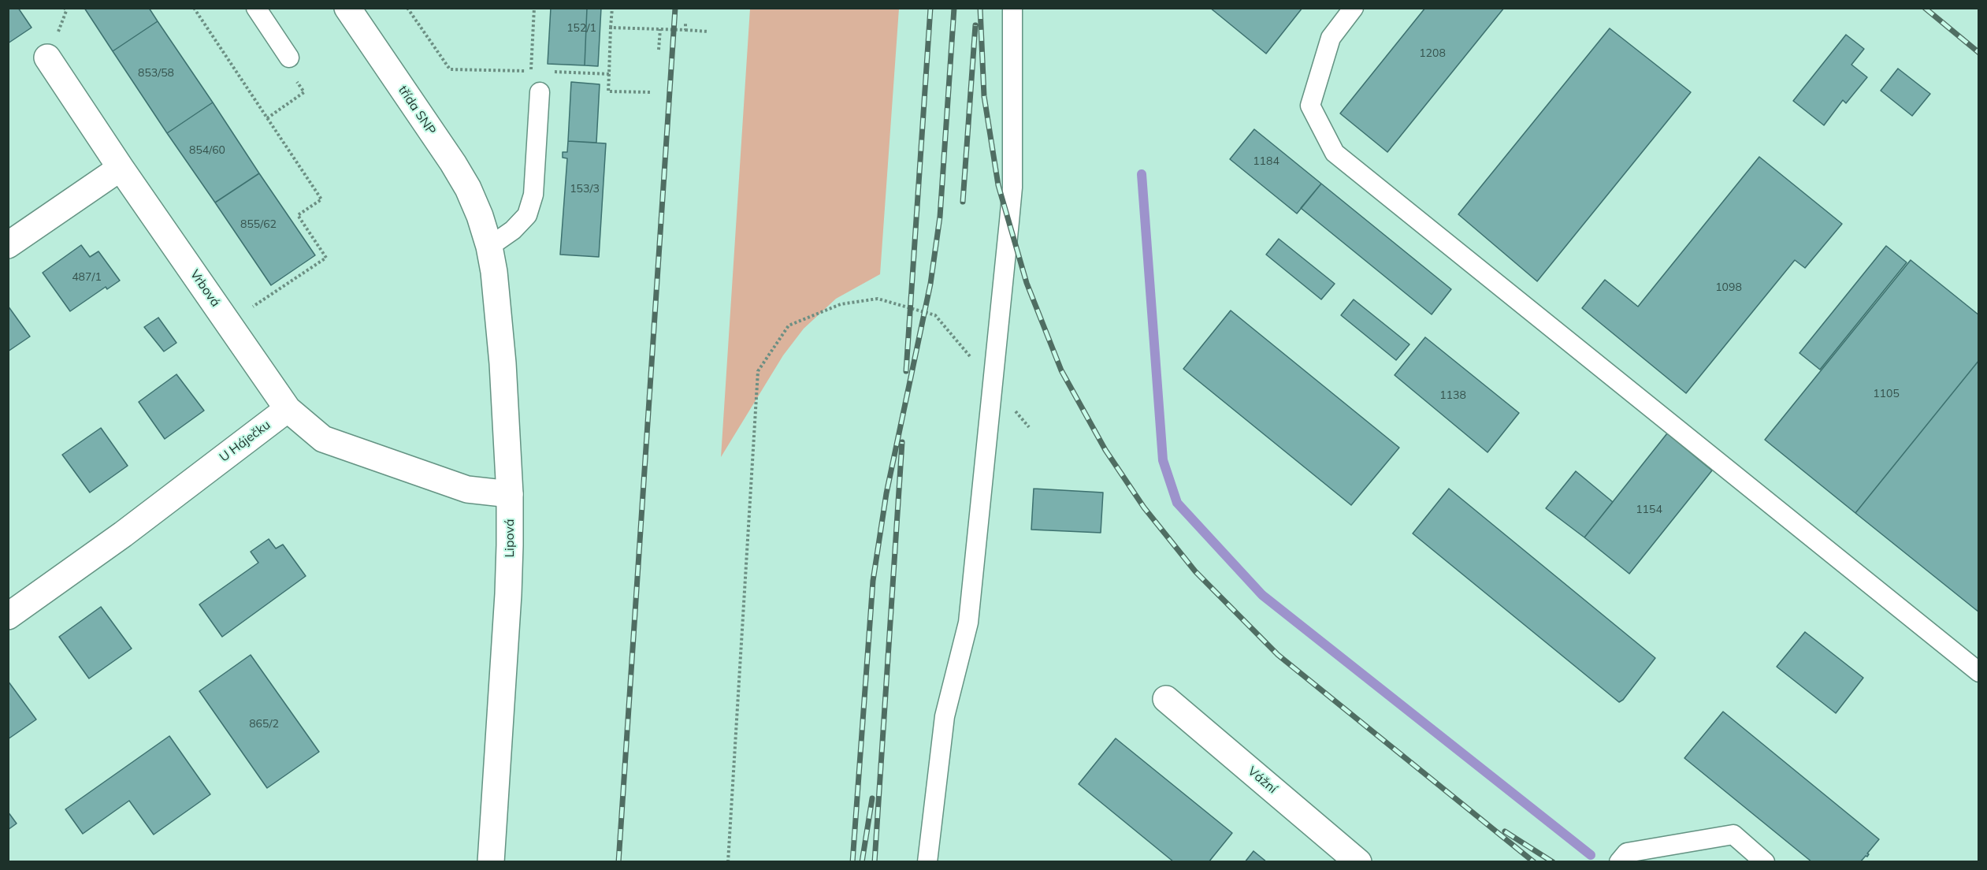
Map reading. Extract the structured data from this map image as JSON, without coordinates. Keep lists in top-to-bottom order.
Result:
{
  "streets": {
    "street": [
      "třída SNP",
      "Vrbová",
      "U Háječku",
      "Lipová",
      "Vážní"
    ]
  },
  "crossings": [
    ["třída SNP", "Lipová"],
    ["Vrbová", "U Háječku"]
  ],
  "house_numbers": [
    "152/1",
    "1208",
    "853/58",
    "854/60",
    "1184",
    "153/3",
    "855/62",
    "487/1",
    "1098",
    "1105",
    "1138",
    "1154",
    "865/2"
  ]
}
